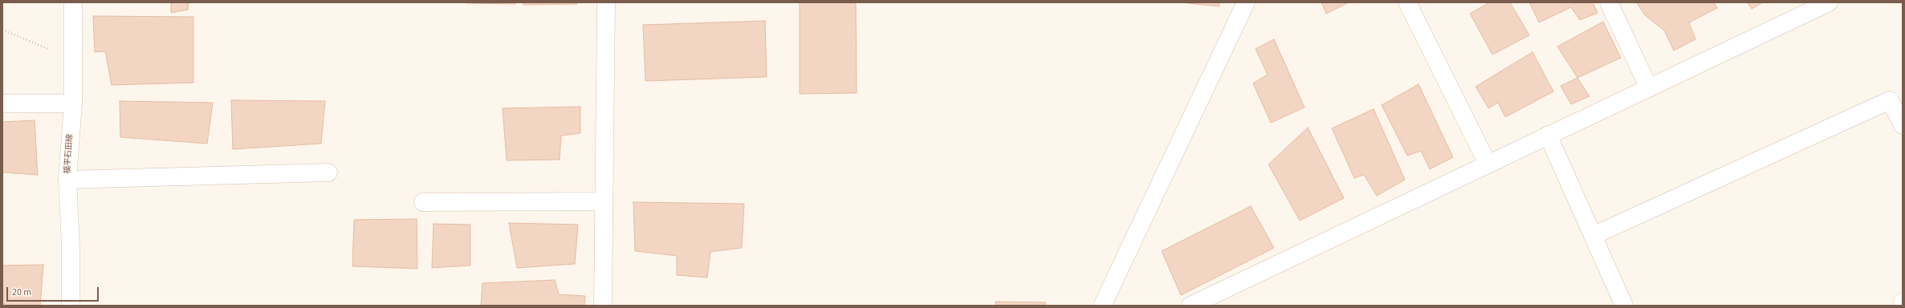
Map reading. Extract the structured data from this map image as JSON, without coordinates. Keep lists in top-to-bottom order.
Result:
{
  "streets": {
    "street": ["福平石田線"]
  },
  "scale_bar": "20 m"
}
